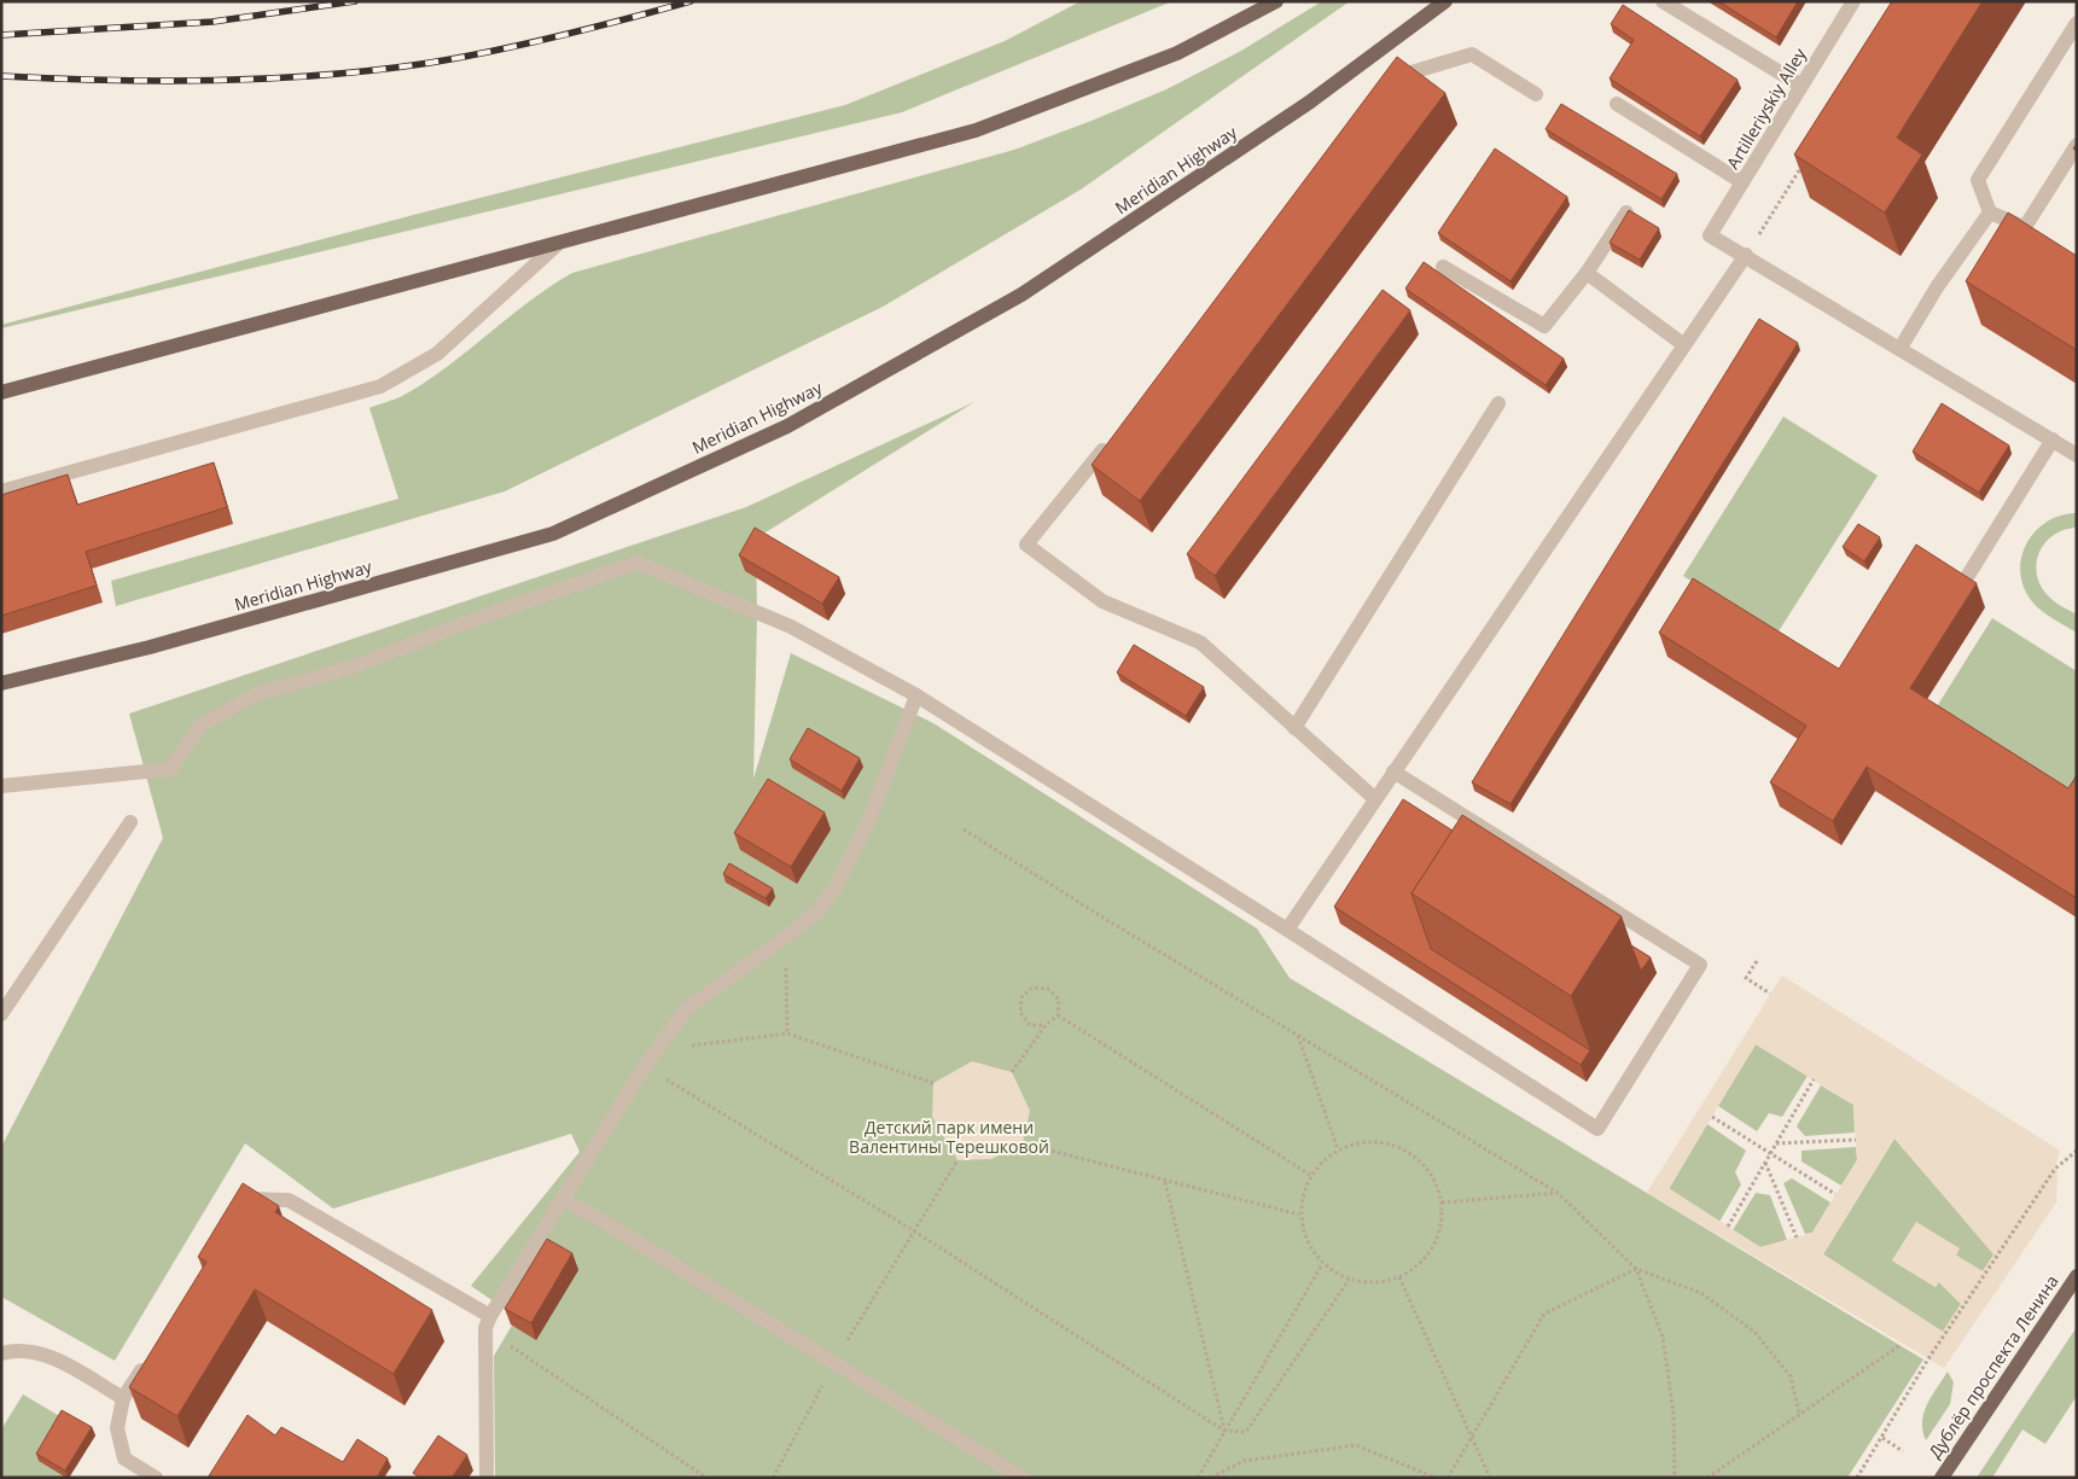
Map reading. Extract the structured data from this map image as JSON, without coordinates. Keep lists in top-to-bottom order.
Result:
{
  "streets": {
    "main road": ["Meridian Highway", "Дублёр проспекта Ленина"],
    "street": ["Artilleriyskiy Alley"]
  },
  "parks": ["Детский парк имени Валентины Терешковой"]
}
